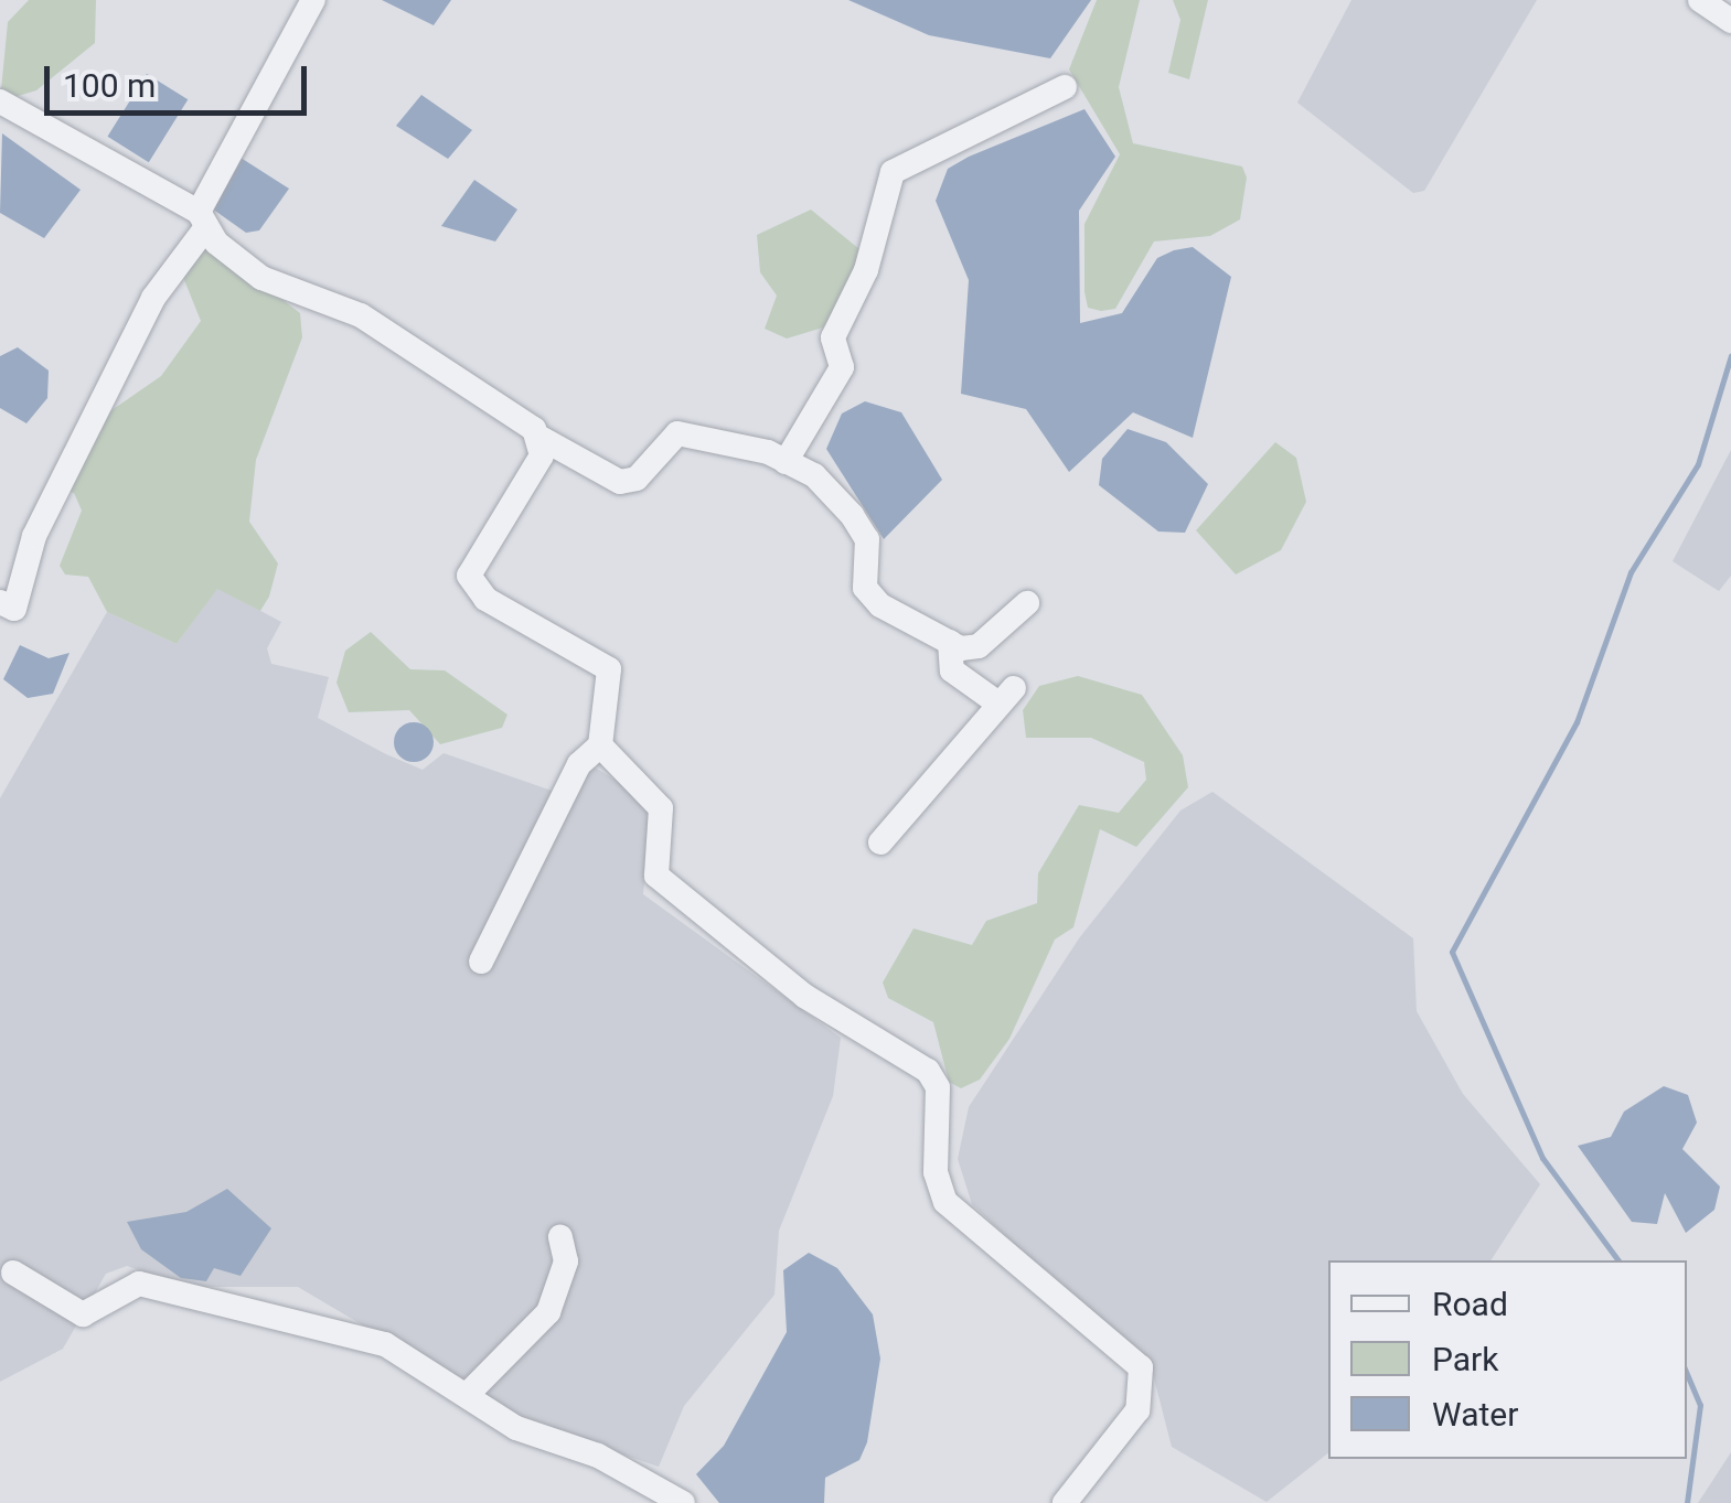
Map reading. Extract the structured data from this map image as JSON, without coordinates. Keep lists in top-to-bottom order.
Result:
{
  "legend": ["Road", "Park", "Water"],
  "scale_bar": "100 m"
}
